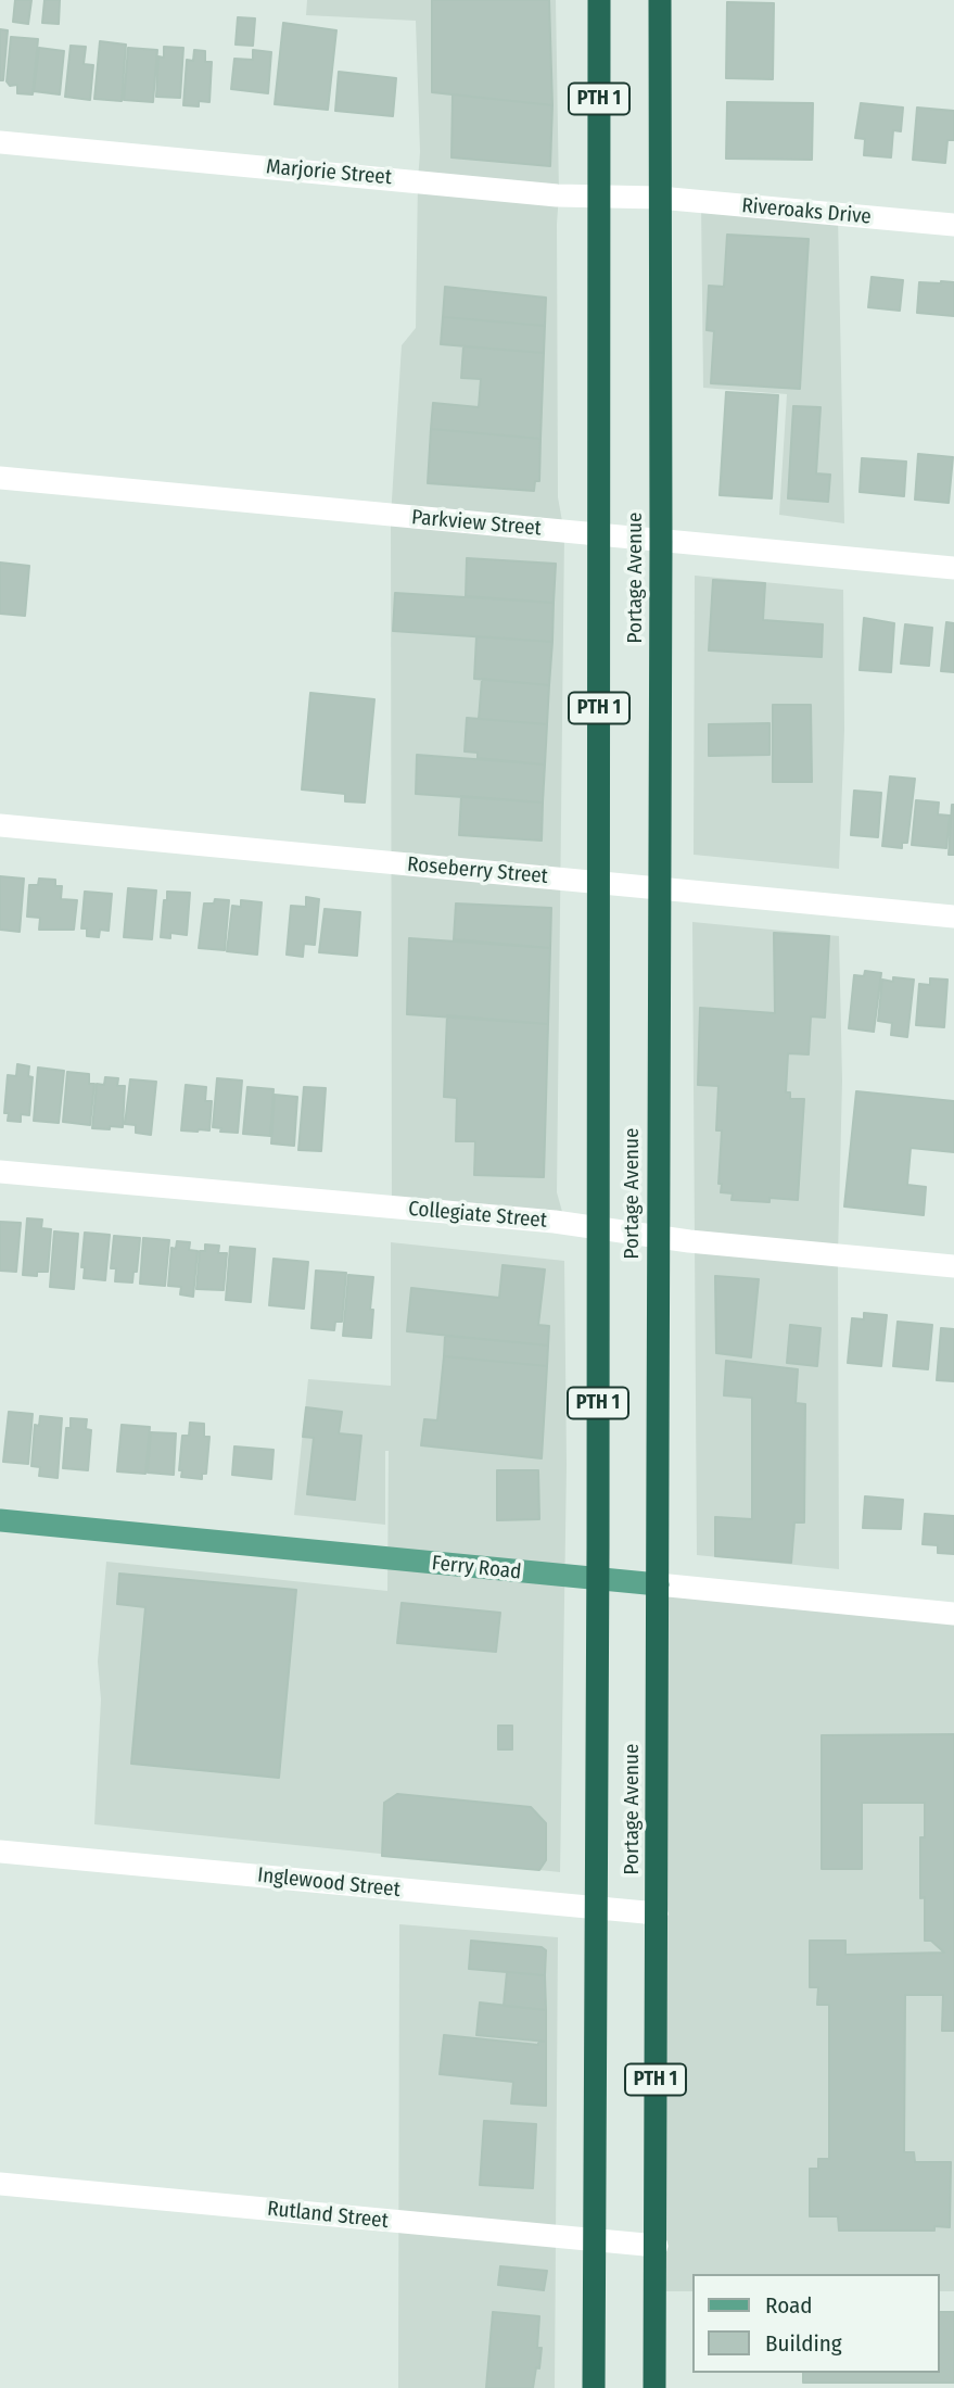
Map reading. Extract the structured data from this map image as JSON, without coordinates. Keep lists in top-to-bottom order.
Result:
{
  "streets": {
    "highway": ["PTH 1", "Portage Avenue"],
    "main road": ["Ferry Road"],
    "street": [
      "Marjorie Street",
      "Riveroaks Drive",
      "Parkview Street",
      "Roseberry Street",
      "Collegiate Street",
      "Inglewood Street",
      "Rutland Street"
    ]
  },
  "crossings": [
    ["Marjorie Street", "Riveroaks Drive"],
    ["Marjorie Street", "Portage Avenue"],
    ["Riveroaks Drive", "Portage Avenue"],
    ["Parkview Street", "Portage Avenue"],
    ["Portage Avenue", "Roseberry Street"],
    ["Portage Avenue", "Collegiate Street"],
    ["Portage Avenue", "Ferry Road"],
    ["Portage Avenue", "Inglewood Street"],
    ["Portage Avenue", "Rutland Street"]
  ],
  "legend": ["Road", "Building"]
}
